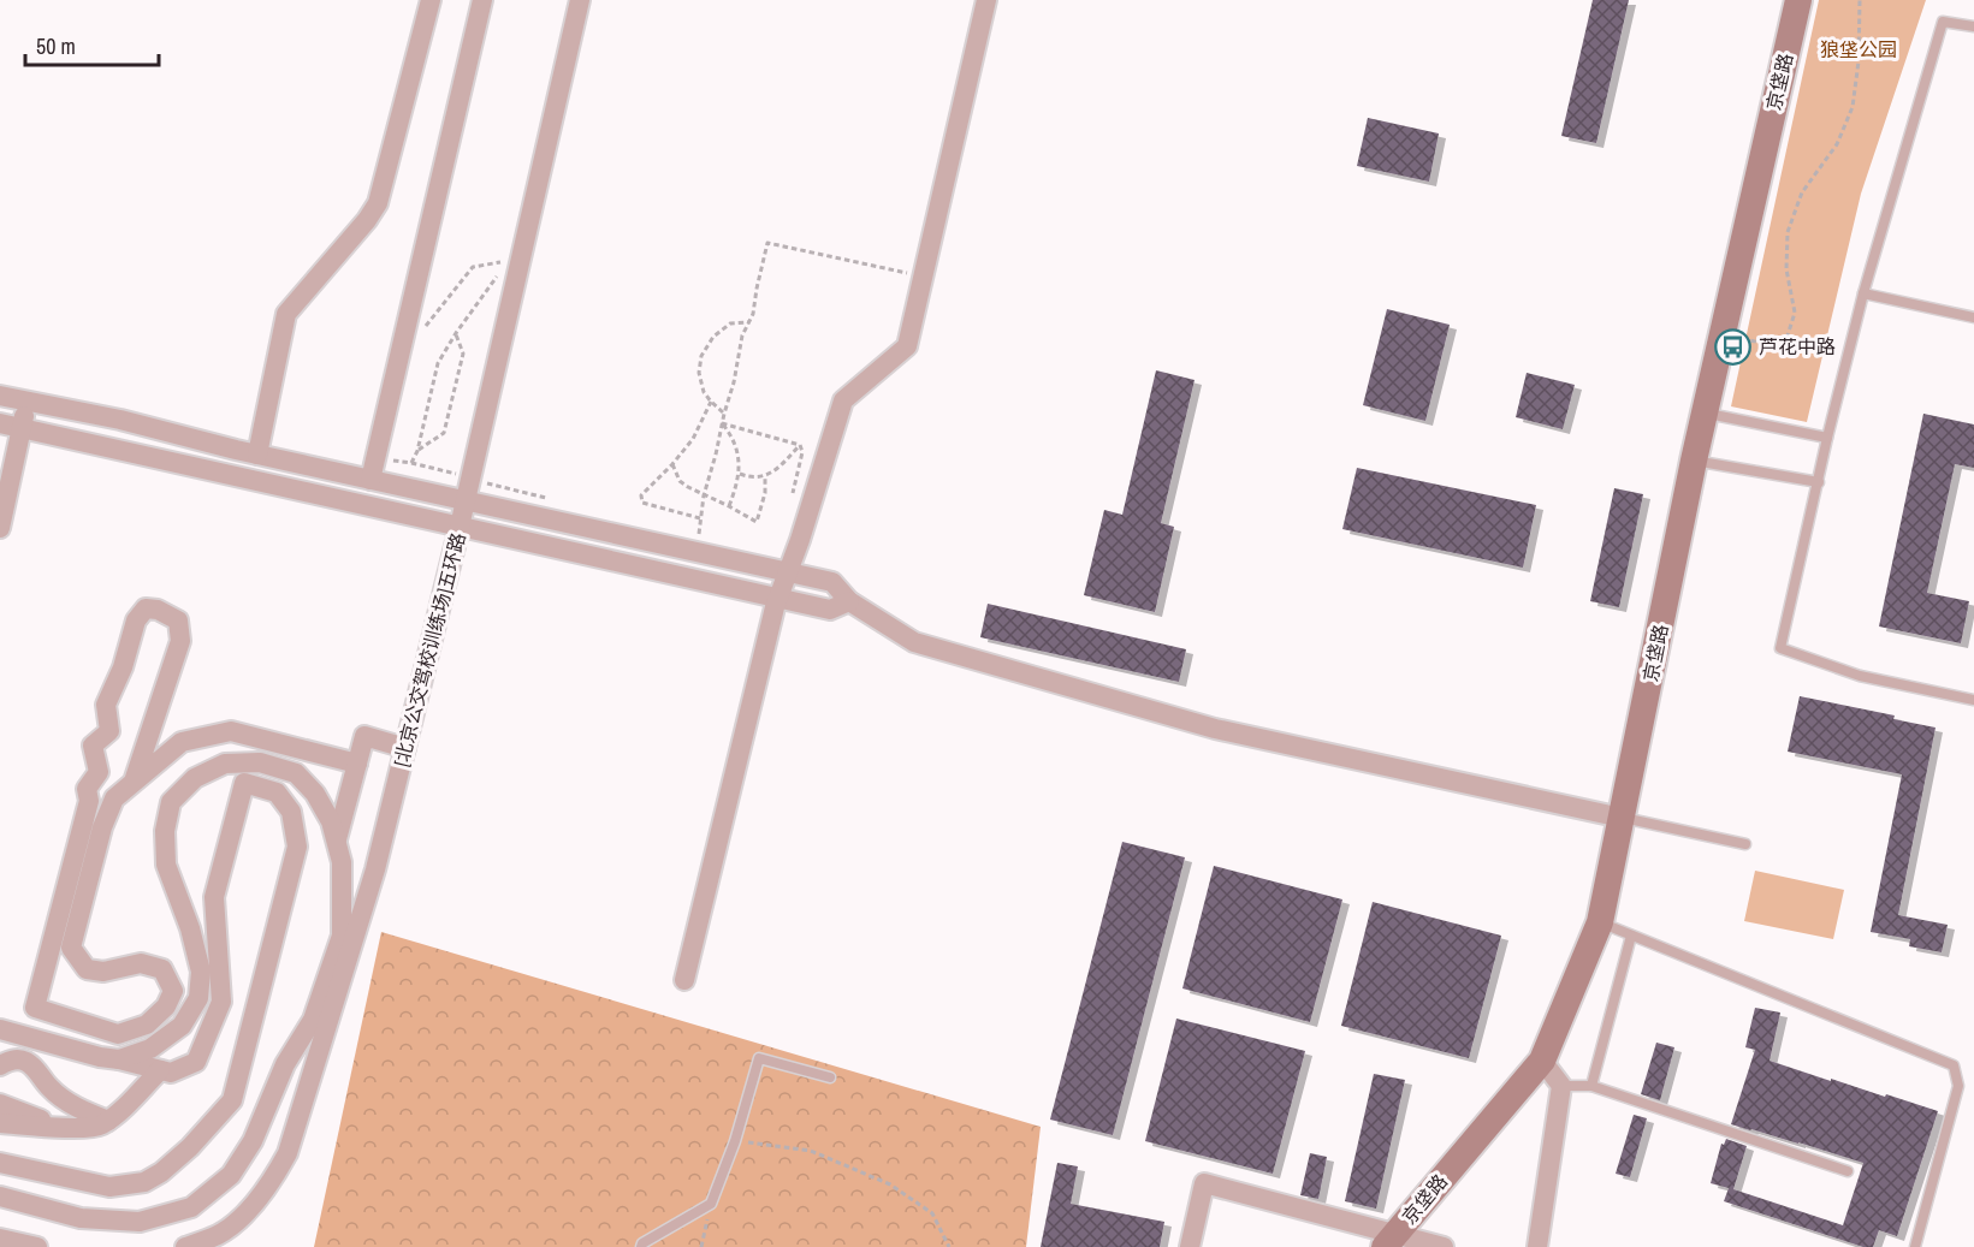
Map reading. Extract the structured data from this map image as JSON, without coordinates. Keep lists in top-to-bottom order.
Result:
{
  "streets": {
    "street": ["京垡路", "[北京公交驾校训练场]五环路"]
  },
  "parks": ["狼垡公园"],
  "places": {
    "bus stop": ["芦花中路"]
  },
  "scale_bar": "50 m"
}
